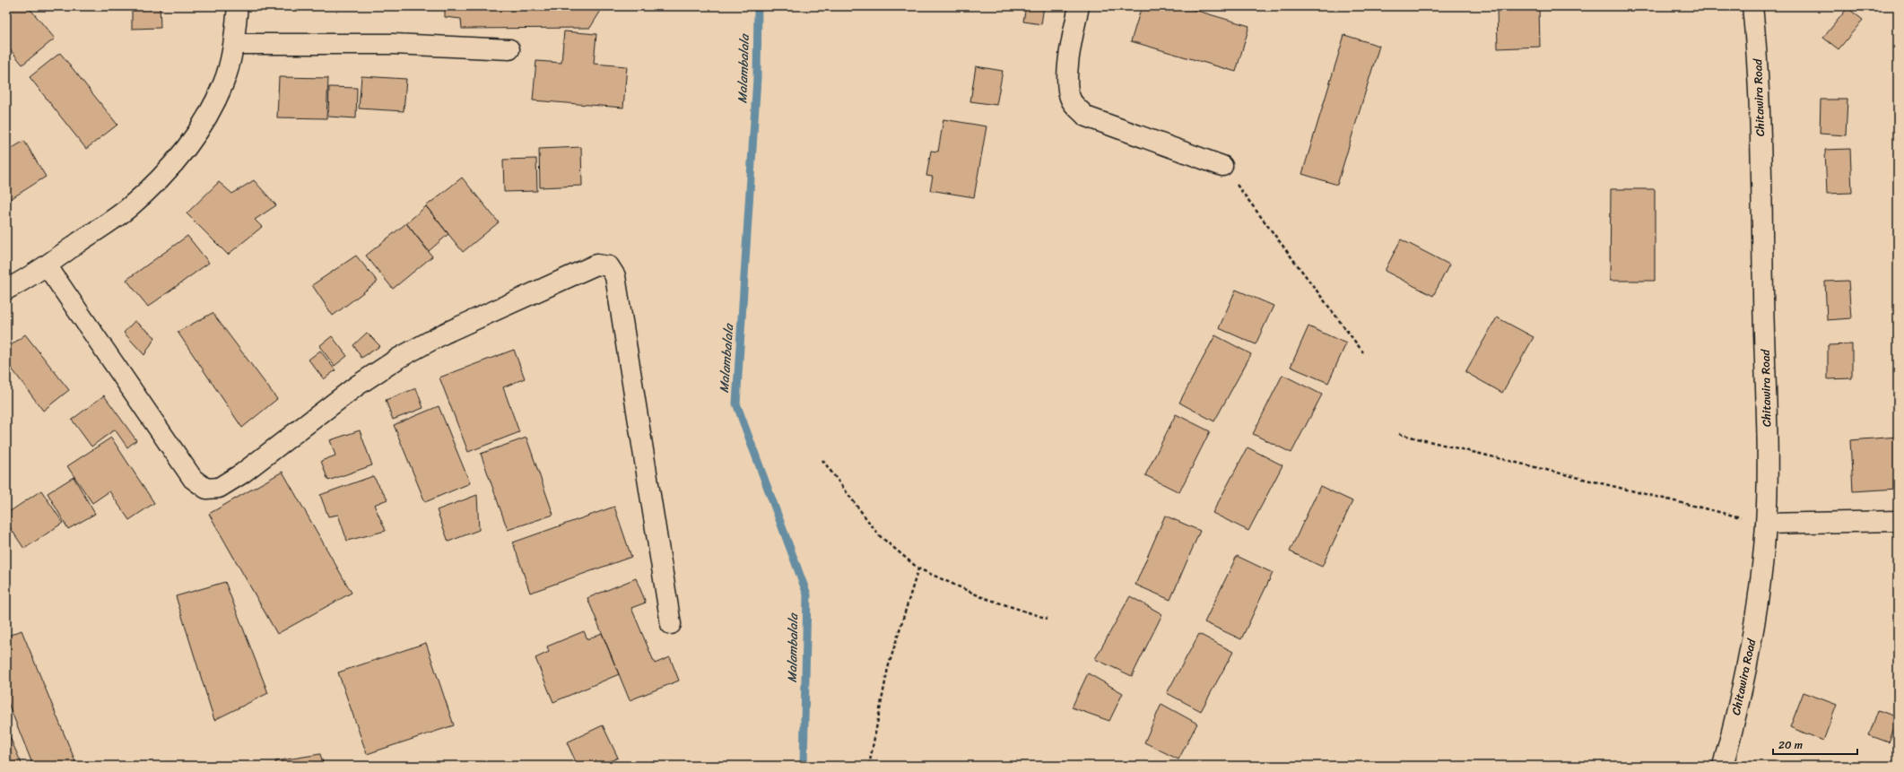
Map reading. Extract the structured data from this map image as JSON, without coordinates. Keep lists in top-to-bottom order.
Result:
{
  "streets": {
    "street": ["Chitawira Road"]
  },
  "water": ["Malambalala"],
  "scale_bar": "20 m"
}
